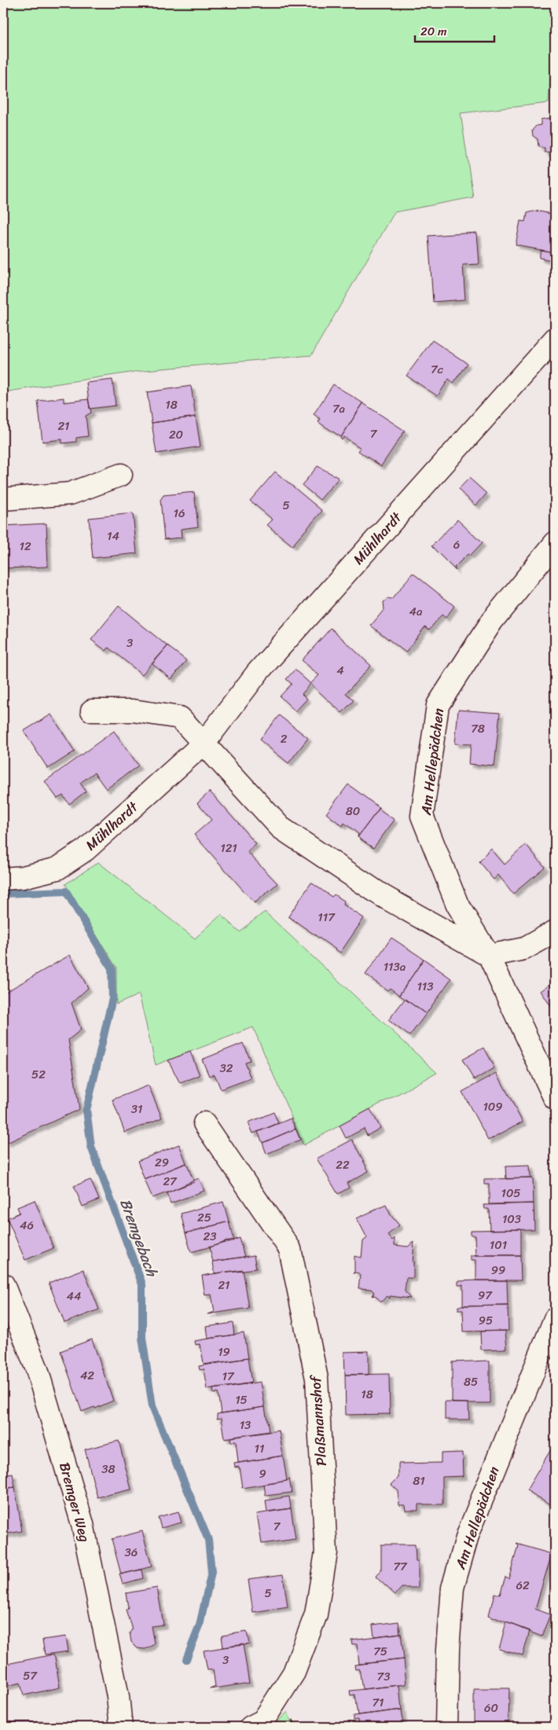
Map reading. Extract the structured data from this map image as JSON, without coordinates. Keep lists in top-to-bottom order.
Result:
{
  "streets": {
    "street": [
      "Mühlhardt",
      "Am Hellepädchen",
      "Plaßmannshof",
      "Bremger Weg"
    ]
  },
  "water": ["Bremgebach"],
  "house_numbers": [
    "7c",
    "18",
    "7a",
    "21",
    "7",
    "20",
    "5",
    "16",
    "14",
    "6",
    "12",
    "4a",
    "3",
    "4",
    "78",
    "2",
    "80",
    "121",
    "117",
    "113a",
    "113",
    "32",
    "52",
    "109",
    "31",
    "29",
    "22",
    "27",
    "105",
    "25",
    "103",
    "46",
    "23",
    "101",
    "99",
    "21",
    "97",
    "44",
    "95",
    "19",
    "42",
    "17",
    "85",
    "18",
    "15",
    "13",
    "11",
    "38",
    "9",
    "81",
    "7",
    "36",
    "77",
    "62",
    "5",
    "75",
    "3",
    "57",
    "73",
    "71",
    "60"
  ],
  "scale_bar": "20 m"
}
